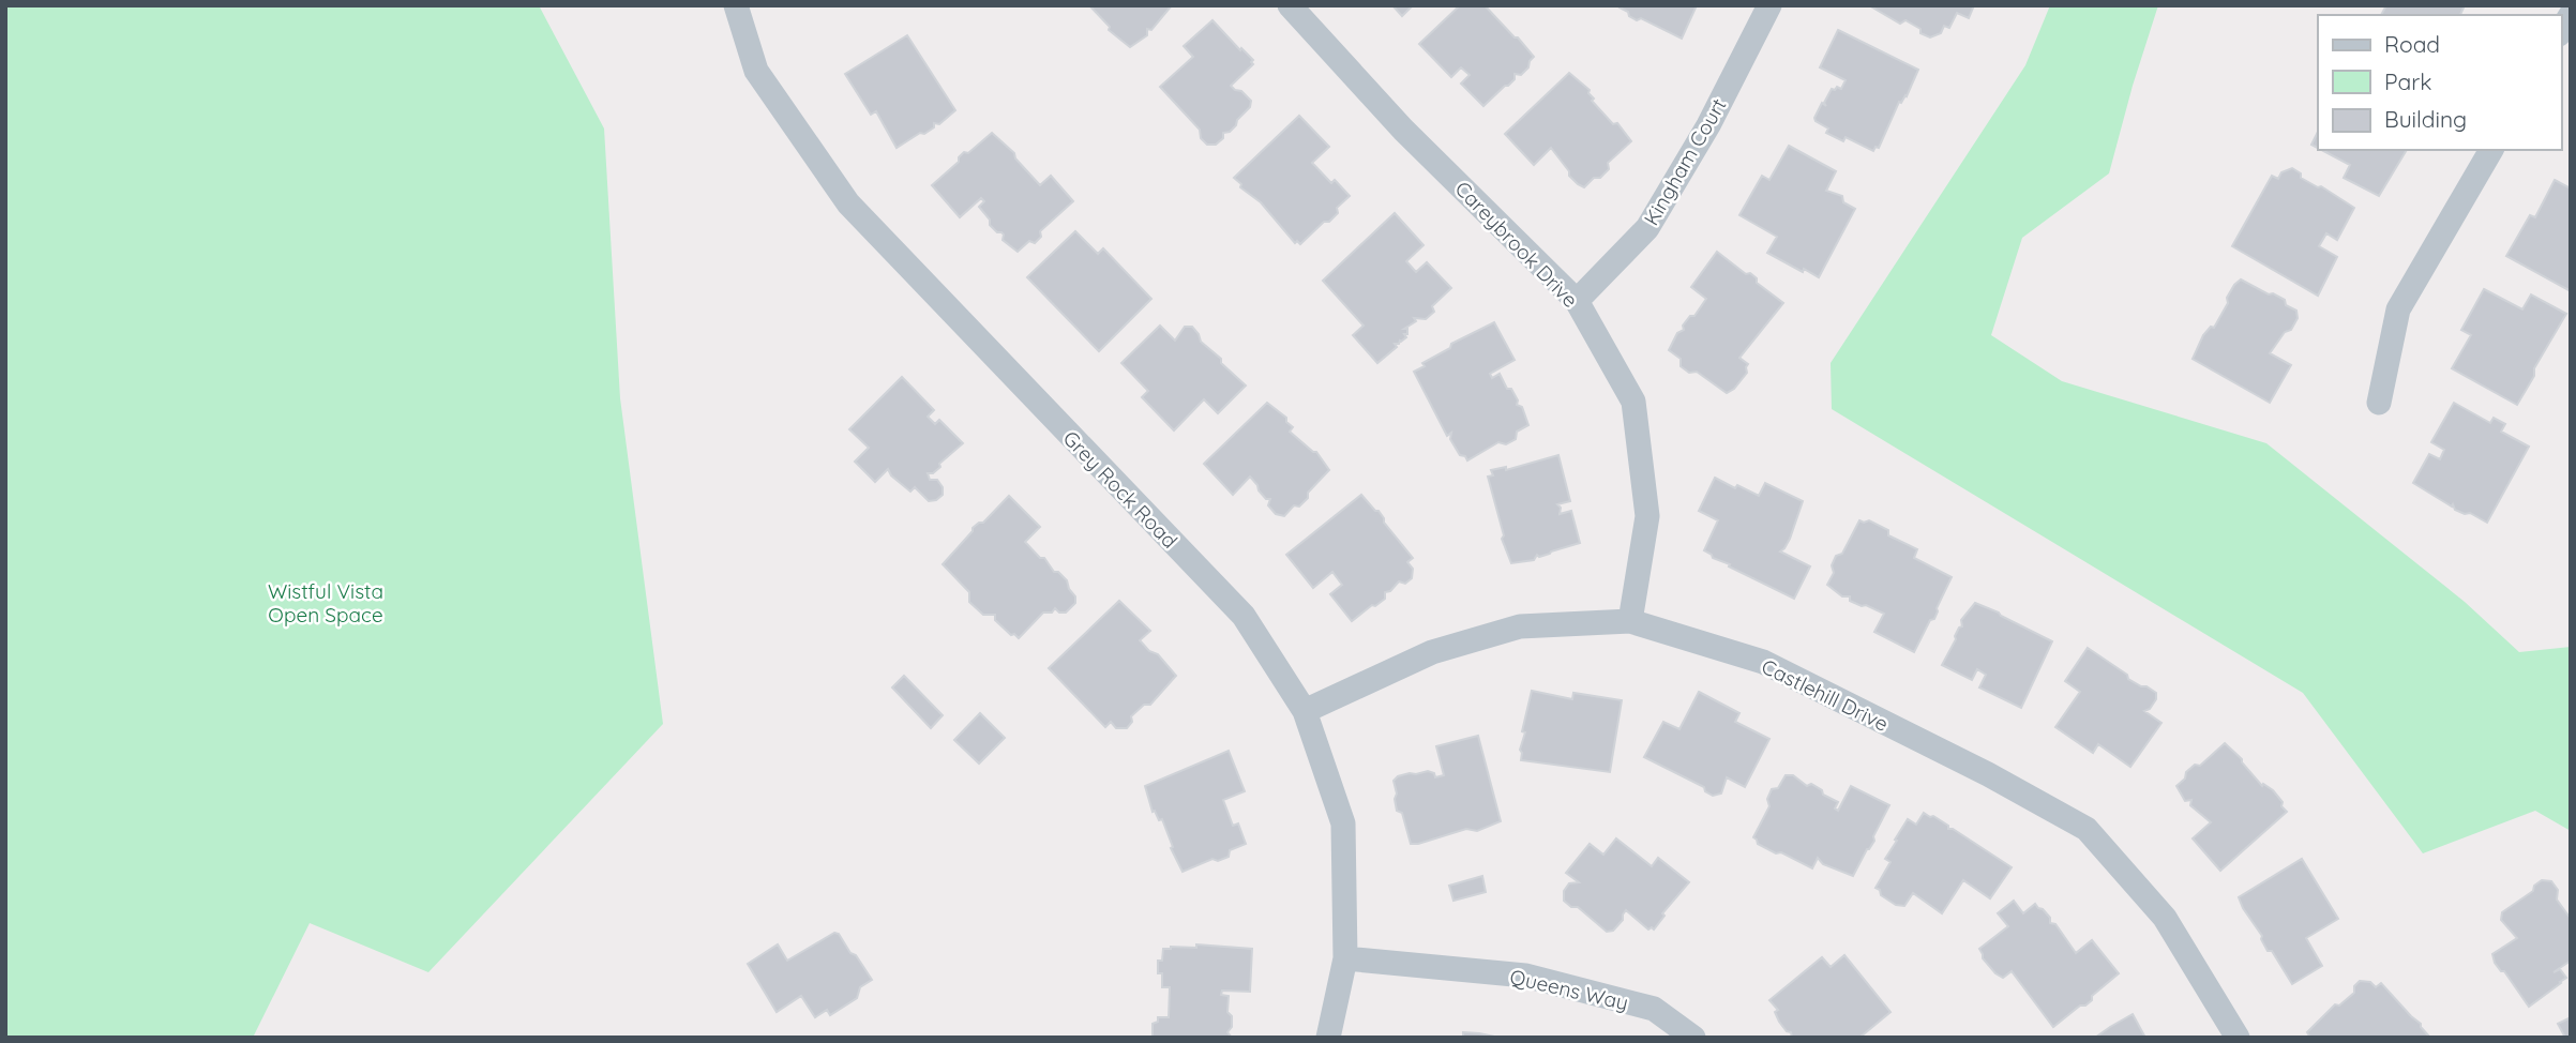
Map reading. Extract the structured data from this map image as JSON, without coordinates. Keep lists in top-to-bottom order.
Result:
{
  "streets": {
    "street": [
      "Kingham Court",
      "Careybrook Drive",
      "Grey Rock Road",
      "Castlehill Drive",
      "Queens Way"
    ]
  },
  "crossings": [
    ["Kingham Court", "Careybrook Drive"],
    ["Careybrook Drive", "Castlehill Drive"],
    ["Grey Rock Road", "Castlehill Drive"],
    ["Grey Rock Road", "Queens Way"]
  ],
  "parks": ["Wistful Vista Open Space"],
  "legend": ["Road", "Park", "Building"]
}
